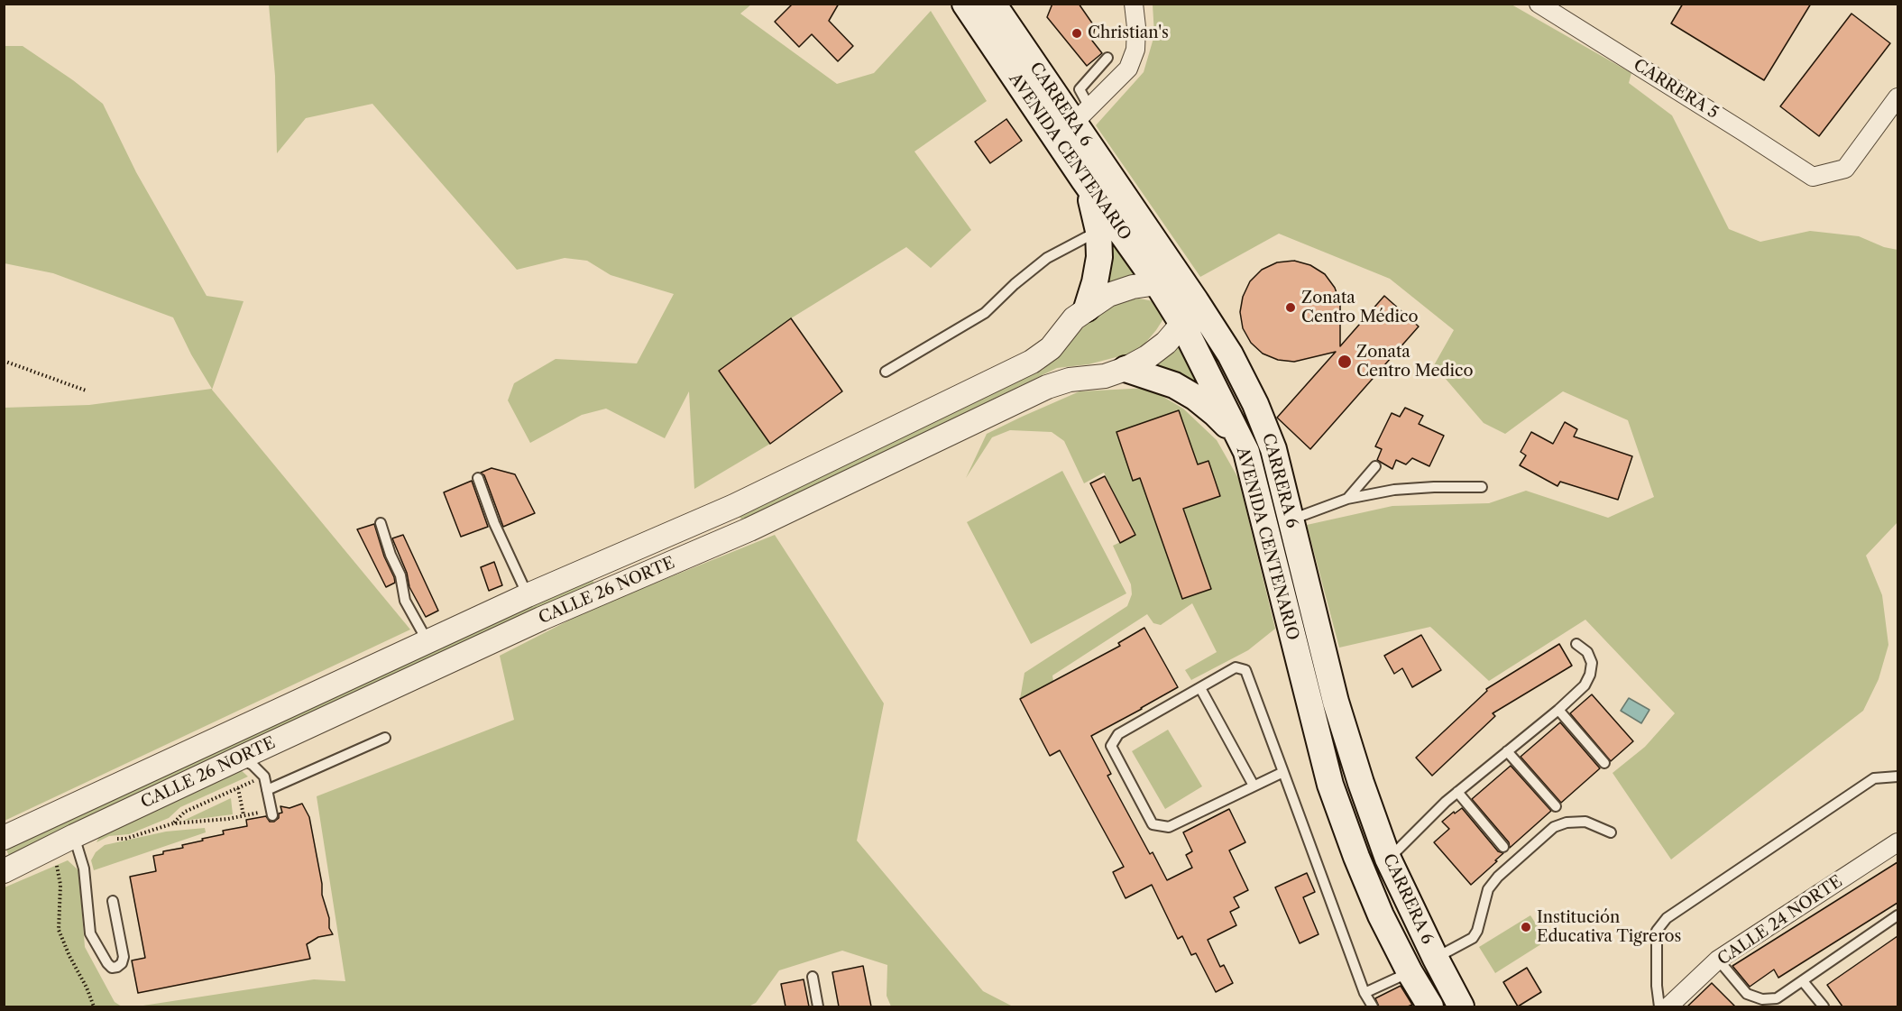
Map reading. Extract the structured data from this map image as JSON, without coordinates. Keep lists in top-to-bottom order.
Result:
{
  "streets": {
    "main road": ["CARRERA 6", "AVENIDA CENTENARIO"],
    "street": ["CARRERA 5", "CALLE 26 NORTE", "CALLE 24 NORTE"]
  },
  "crossings": [
    ["CARRERA 6", "CALLE 26 NORTE"],
    ["AVENIDA CENTENARIO", "CALLE 26 NORTE"]
  ],
  "places": [
    "Christian's",
    "Zonata Centro Médico",
    "Zonata Centro Medico",
    "Institución Educativa Tigreros"
  ]
}
